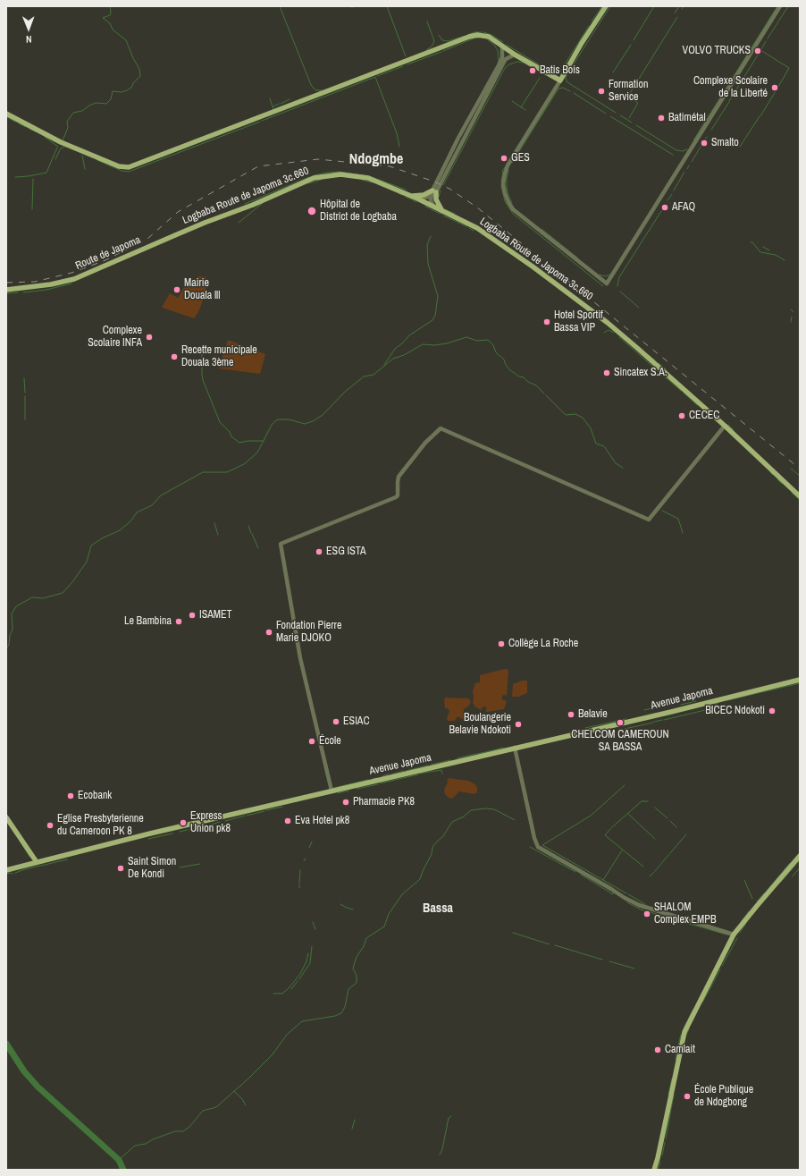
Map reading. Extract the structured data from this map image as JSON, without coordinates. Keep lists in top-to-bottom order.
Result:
{
  "streets": {
    "main road": ["Logbaba Route de Japoma 3c.660", "Route de Japoma", "Avenue Japoma"]
  },
  "crossings": [
    ["Logbaba Route de Japoma 3c.660", "Route de Japoma"]
  ],
  "districts": ["Ndogmbe", "Bassa"],
  "places": [
    "VOLVO TRUCKS",
    "Batis Bois",
    "Complexe Scolaire de la Liberté",
    "Formation Service",
    "Batimétal",
    "Smalto",
    "GES",
    "AFAQ",
    "Hôpital de District de Logbaba",
    "Mairie Douala lll",
    "Hotel Sportif Bassa VIP",
    "Complexe Scolaire INFA",
    "Recette municipale Douala 3ème",
    "Sincatex S.A.",
    "CECEC",
    "ESG ISTA",
    "ISAMET",
    "Le Bambina",
    "Fondation Pierre Marie DJOKO",
    "Collège La Roche",
    "BICEC Ndokoti",
    "Belavie",
    "ESIAC",
    "CHELCOM CAMEROUN SA BASSA",
    "Boulangerie Belavie Ndokoti",
    "École",
    "Ecobank",
    "Pharmacie PK8",
    "Eva Hotel pk8",
    "Express Union pk8",
    "Eglise Presbyterienne du Cameroon PK 8",
    "Saint Simon De Kondi",
    "SHALOM Complex EMPB",
    "Camlait",
    "École Publique de Ndogbong"
  ],
  "north": "bottom"
}
